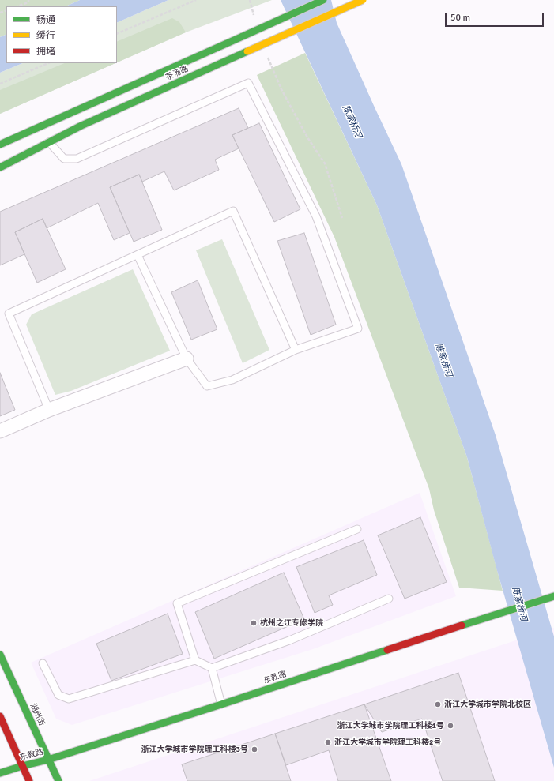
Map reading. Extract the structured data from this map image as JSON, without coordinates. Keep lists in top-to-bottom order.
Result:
{
  "streets": {
    "street": ["茶汤路", "东教路", "湖州街"]
  },
  "crossings": [
    ["东教路", "湖州街"]
  ],
  "water": ["陈家桥河"],
  "places": [
    "杭州之江专修学院",
    "浙江大学城市学院北校区",
    "浙江大学城市学院理工科楼1号",
    "浙江大学城市学院理工科楼2号",
    "浙江大学城市学院理工科楼3号"
  ],
  "legend": ["畅通", "缓行", "拥堵"],
  "scale_bar": "50 m"
}
